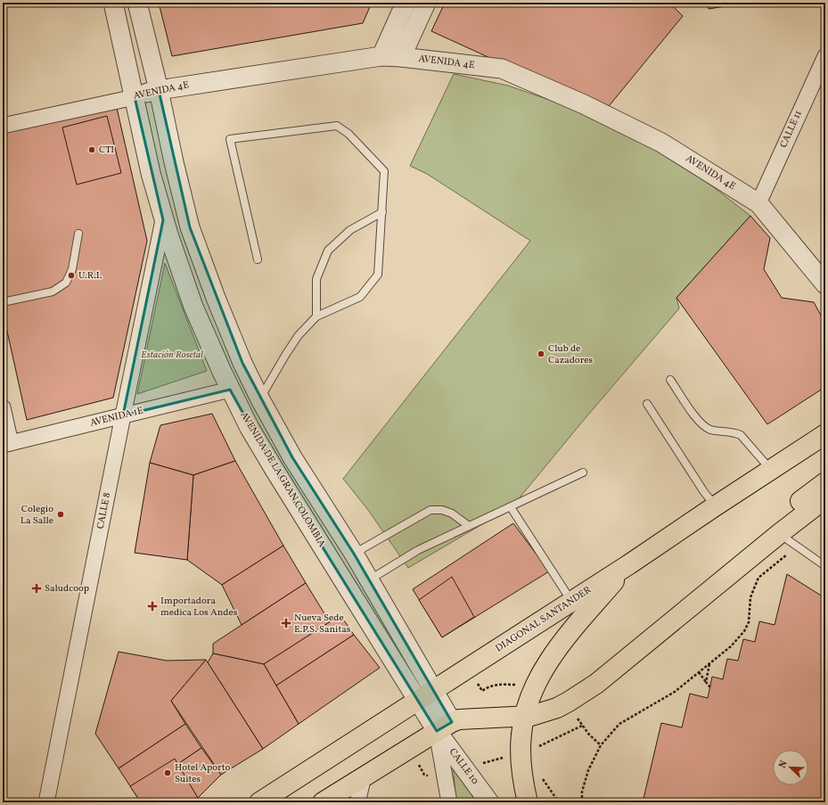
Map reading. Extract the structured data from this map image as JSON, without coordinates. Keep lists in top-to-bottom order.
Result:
{
  "streets": {
    "main road": ["DIAGONAL SANTANDER"],
    "street": [
      "AVENIDA 4E",
      "CALLE 11",
      "AVENIDA 1E",
      "AVENIDA DE LA GRAN COLOMBIA",
      "CALLE 8",
      "CALLE 10"
    ]
  },
  "crossings": [
    ["AVENIDA 4E", "CALLE 11"],
    ["AVENIDA 4E", "AVENIDA DE LA GRAN COLOMBIA"],
    ["AVENIDA 1E", "AVENIDA DE LA GRAN COLOMBIA"],
    ["AVENIDA 1E", "CALLE 8"],
    ["AVENIDA DE LA GRAN COLOMBIA", "CALLE 8"],
    ["AVENIDA DE LA GRAN COLOMBIA", "DIAGONAL SANTANDER"],
    ["AVENIDA DE LA GRAN COLOMBIA", "CALLE 10"]
  ],
  "parks": ["Estación Rosetal"],
  "places": {
    "other": [
      "CTI",
      "U.R.I.",
      "Club de Cazadores",
      "Colegio La Salle",
      "Hotel Aporto Suites"
    ],
    "health": ["Saludcoop", "Importadora medica Los Andes", "Nueva Sede E.P.S. Sanitas"]
  },
  "north": "top left"
}
